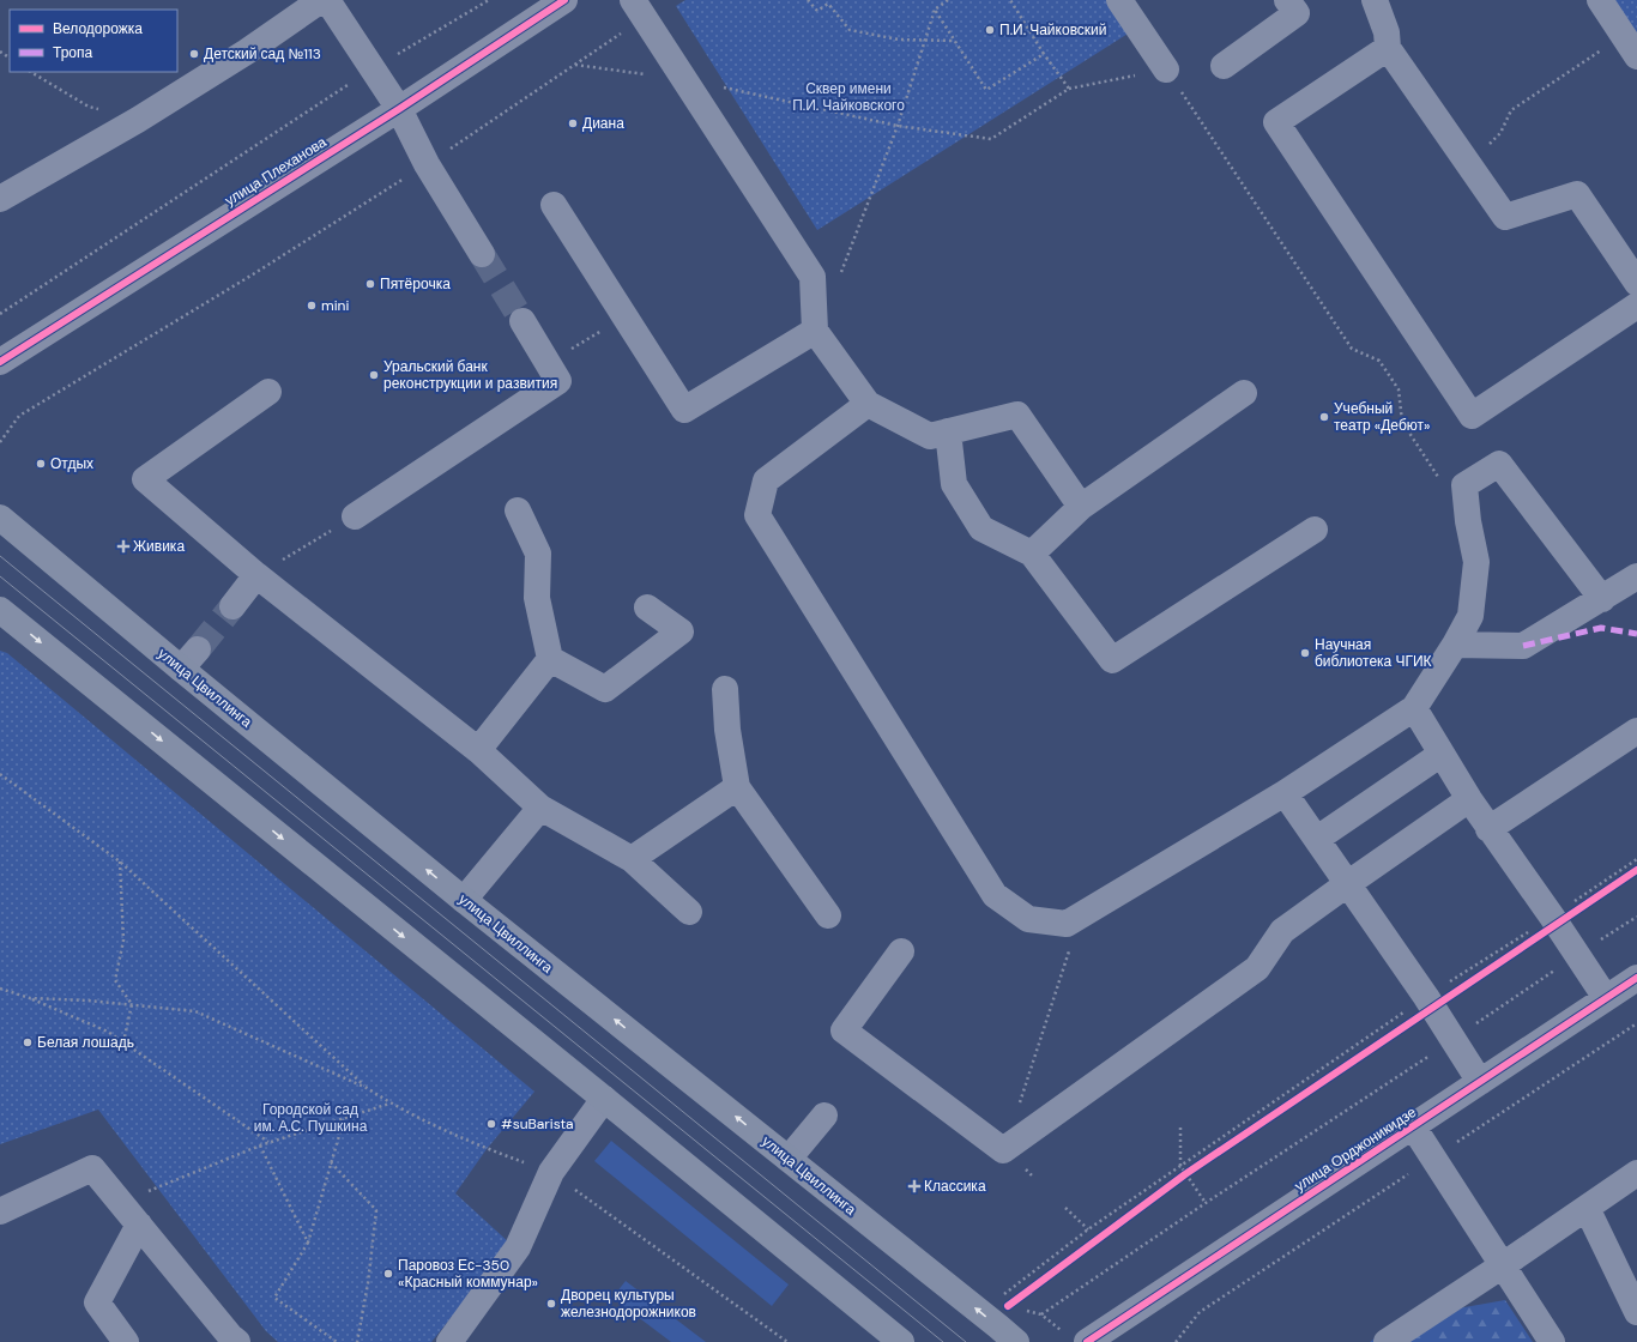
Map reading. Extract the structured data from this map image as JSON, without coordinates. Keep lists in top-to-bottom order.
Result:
{
  "streets": {
    "main road": ["улица Цвиллинга"],
    "street": ["улица Плеханова", "улица Орджоникидзе"]
  },
  "parks": ["Сквер имени П.И. Чайковского", "Городской сад им. А.С. Пушкина"],
  "places": {
    "other": [
      "П.И. Чайковский",
      "Детский сад №113",
      "Диана",
      "Пятёрочка",
      "mini",
      "Уральский банк реконструкции и развития",
      "Учебный театр «Дебют»",
      "Отдых",
      "Научная библиотека ЧГИК",
      "Белая лошадь",
      "#suBarista",
      "Паровоз Ес-350 «Красный коммунар»",
      "Дворец культуры железнодорожников"
    ],
    "health": ["Живика", "Классика"]
  },
  "legend": ["Велодорожка", "Тропа"]
}
